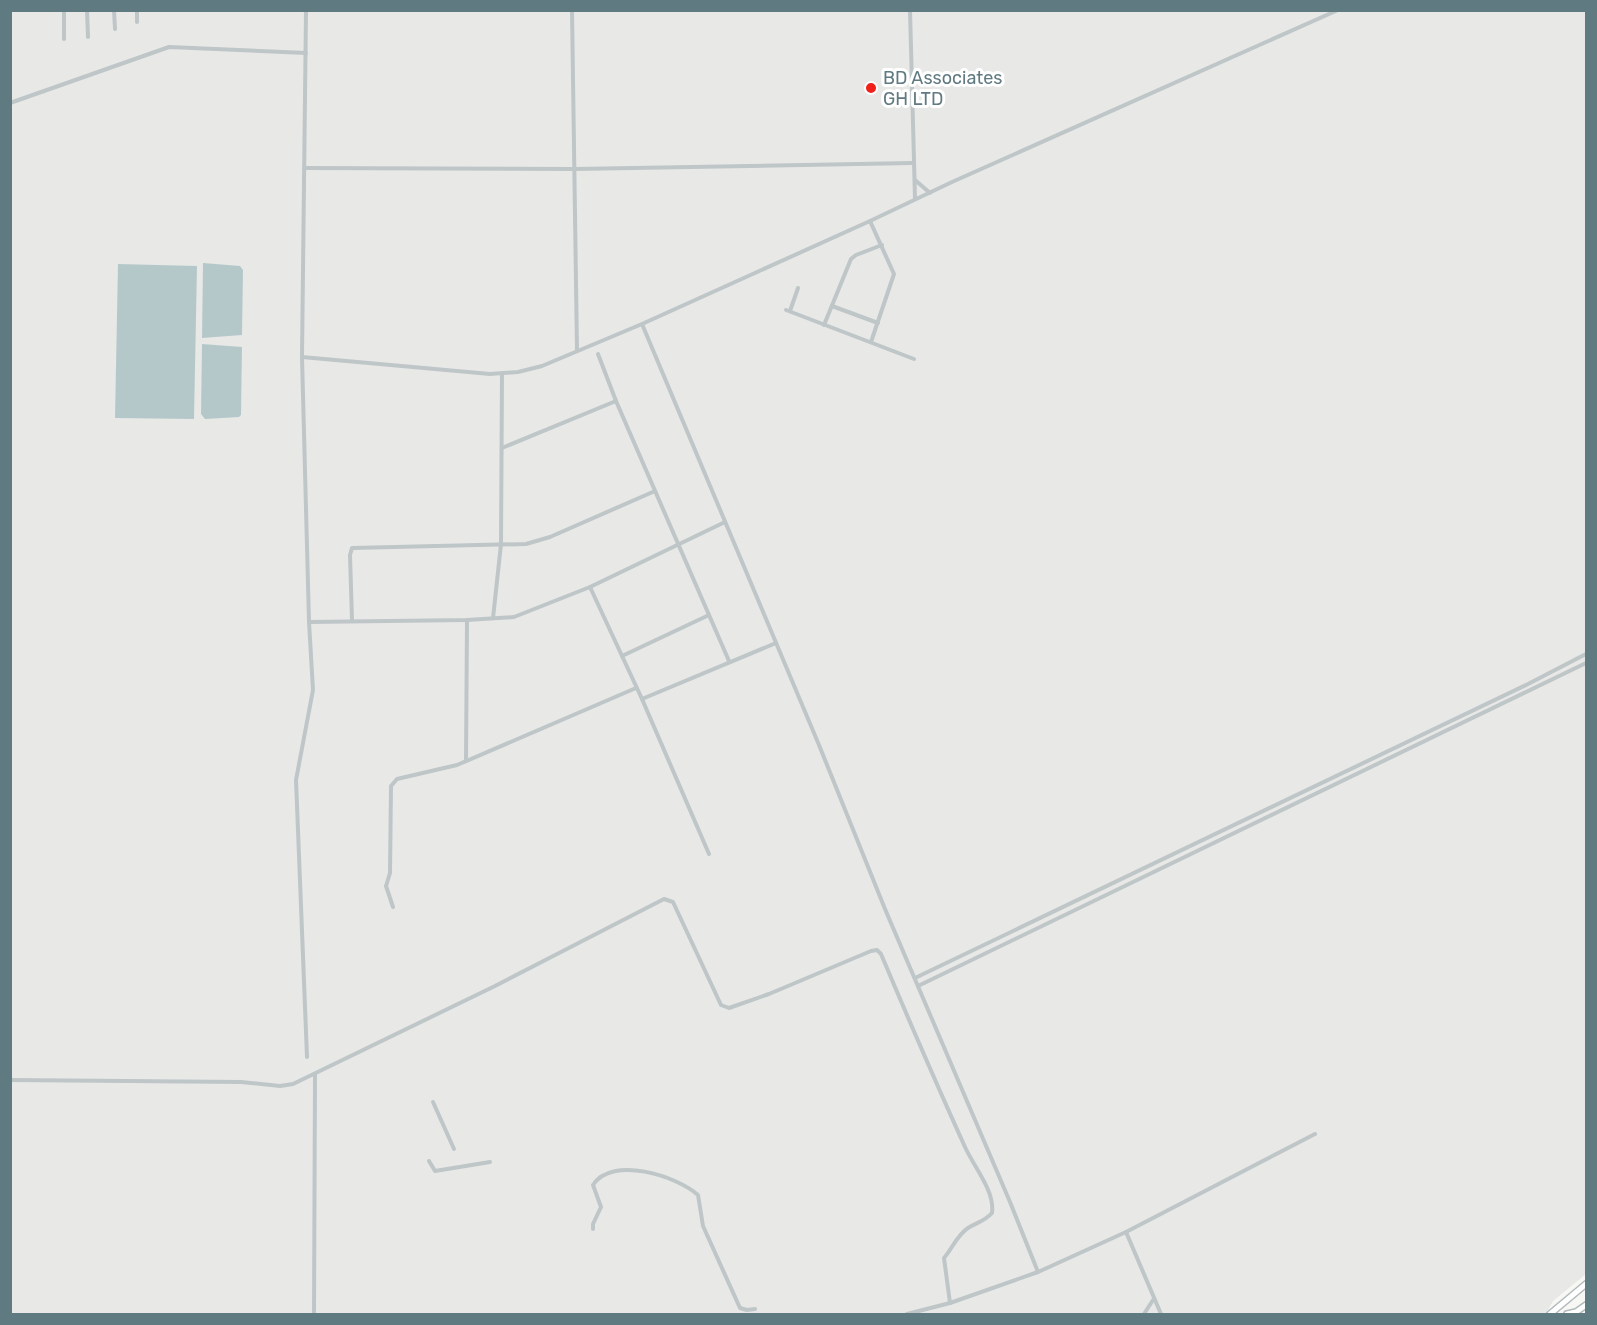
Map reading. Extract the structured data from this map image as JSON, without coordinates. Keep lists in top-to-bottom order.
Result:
{
  "places": ["BD Associates GH LTD"]
}
